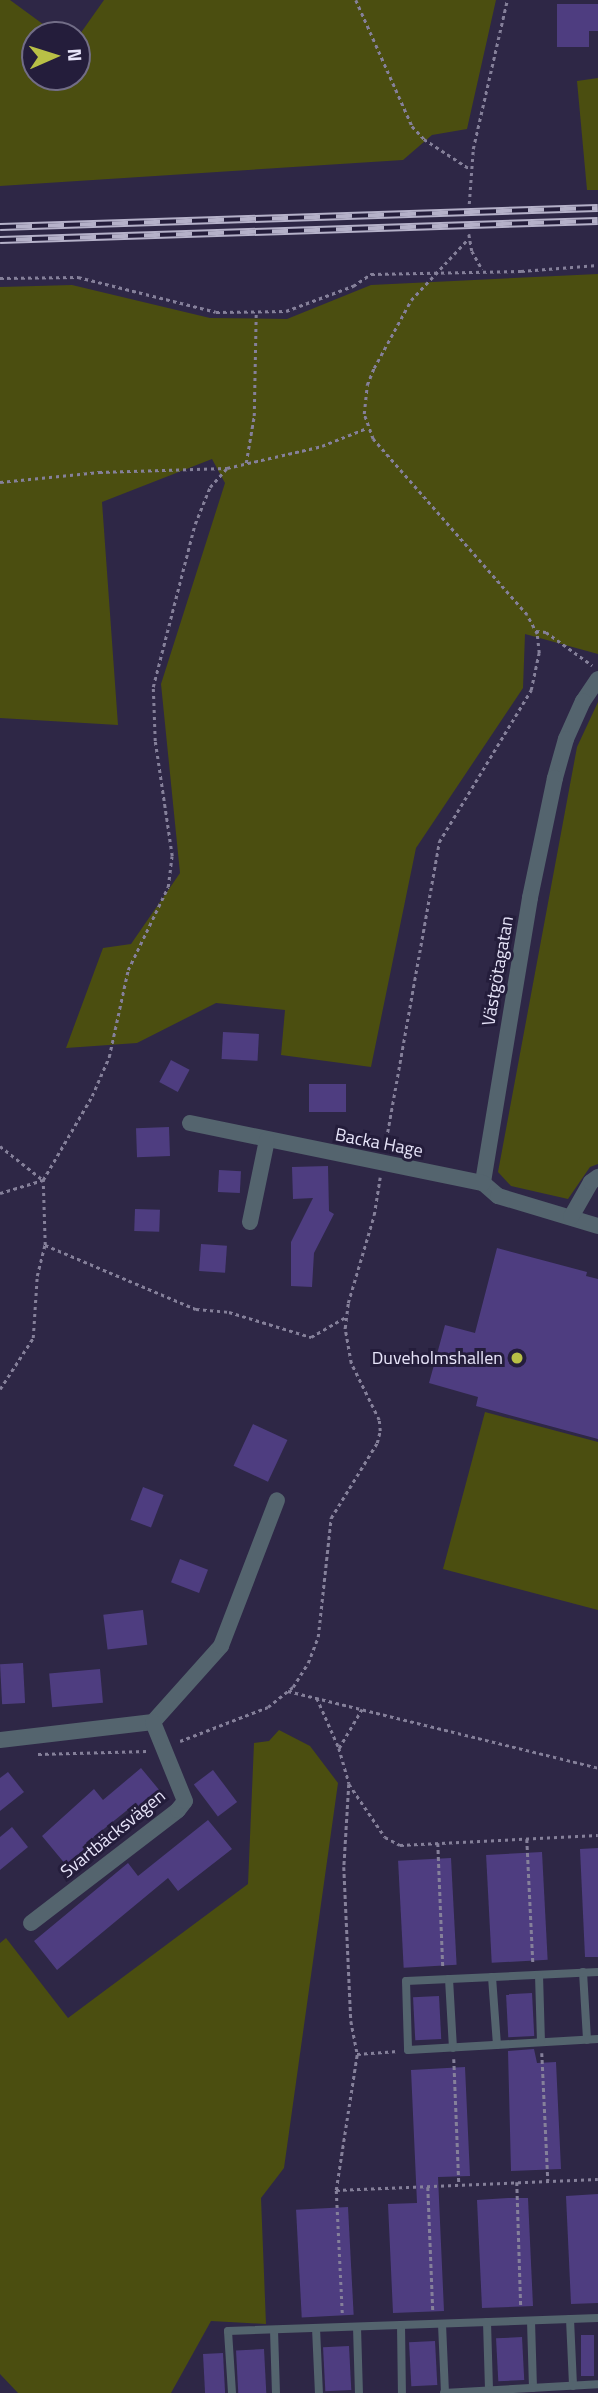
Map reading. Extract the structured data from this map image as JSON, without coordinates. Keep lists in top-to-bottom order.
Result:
{
  "streets": {
    "street": ["Västgötagatan", "Backa Hage", "Svartbäcksvägen"]
  },
  "crossings": [
    ["Västgötagatan", "Backa Hage"]
  ],
  "places": ["Duveholmshallen"],
  "north": "right"
}
